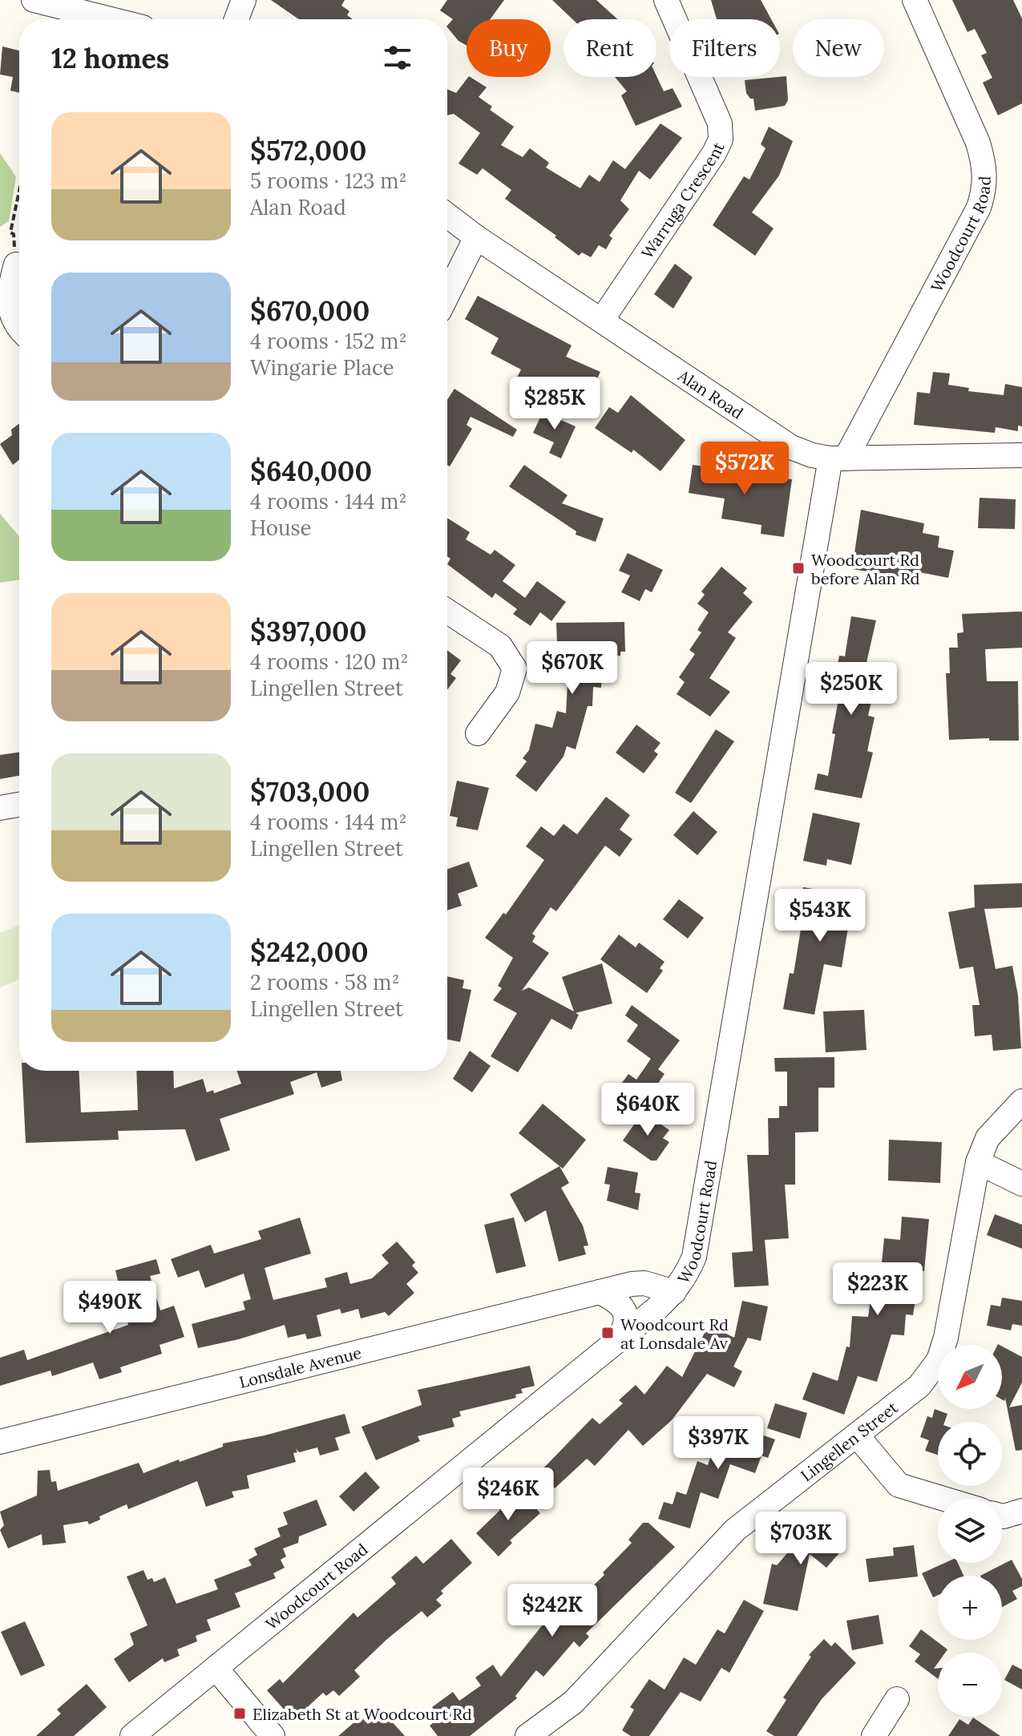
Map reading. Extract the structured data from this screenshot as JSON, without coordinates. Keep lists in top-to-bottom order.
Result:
{
  "streets": {
    "street": [
      "Warruga Crescent",
      "Woodcourt Road",
      "Alan Road",
      "Lonsdale Avenue",
      "Lingellen Street"
    ]
  },
  "crossings": [
    ["Warruga Crescent", "Alan Road"],
    ["Woodcourt Road", "Alan Road"],
    ["Woodcourt Road", "Lonsdale Avenue"]
  ],
  "places": {
    "transit": ["Woodcourt Rd before Alan Rd", "Woodcourt Rd at Lonsdale Av", "Elizabeth St at Woodcourt Rd"]
  },
  "north": "bottom left",
  "page": {
    "chip": [
      "Buy",
      "Rent",
      "Filters",
      "New"
    ],
    "heading": "12 homes",
    "list": [
      {
        "name": "$572,000",
        "note": "5 rooms · 123 m² · Alan Road"
      },
      {
        "name": "$670,000",
        "note": "4 rooms · 152 m² · Wingarie Place"
      },
      {
        "name": "$640,000",
        "note": "4 rooms · 144 m² · House"
      },
      {
        "name": "$397,000",
        "note": "4 rooms · 120 m² · Lingellen Street"
      },
      {
        "name": "$703,000",
        "note": "4 rooms · 144 m² · Lingellen Street"
      },
      {
        "name": "$242,000",
        "note": "2 rooms · 58 m² · Lingellen Street"
      }
    ],
    "price": [
      "$285K",
      "$572K",
      "$670K",
      "$250K",
      "$543K",
      "$640K",
      "$223K",
      "$490K",
      "$397K",
      "$246K",
      "$703K",
      "$242K"
    ],
    "map_buttons": ["+", "−"]
  }
}
